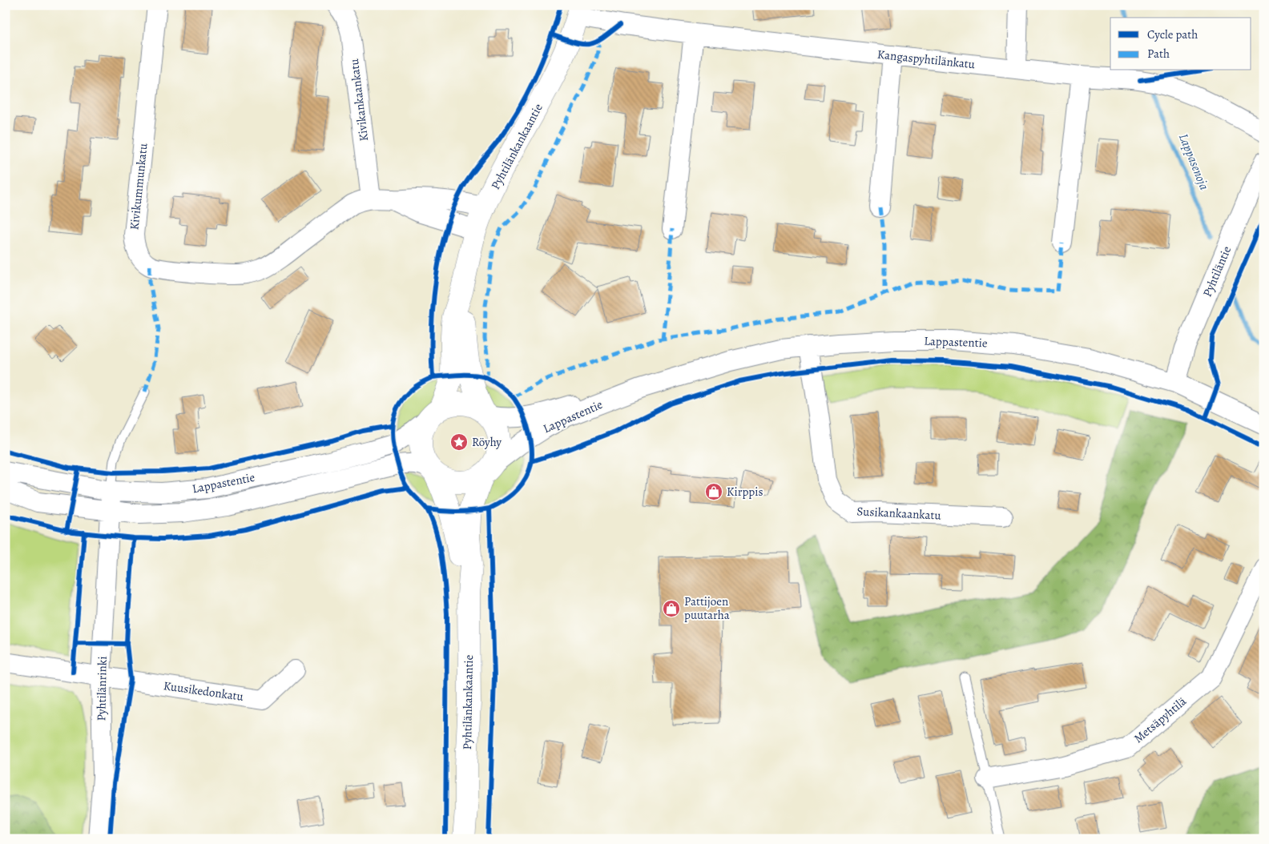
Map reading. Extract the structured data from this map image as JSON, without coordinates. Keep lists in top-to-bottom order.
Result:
{
  "streets": {
    "street": [
      "Kangaspyhtilänkatu",
      "Kivikankaankatu",
      "Pyhtilänkankaantie",
      "Kivikummunkatu",
      "Pyhtiläntie",
      "Lappastentie",
      "Susikankaankatu",
      "Pyhtilänrinki",
      "Kuusikedonkatu",
      "Metsäpyhtilä"
    ]
  },
  "crossings": [
    ["Kangaspyhtilänkatu", "Pyhtilänkankaantie"],
    ["Kivikankaankatu", "Kivikummunkatu"],
    ["Pyhtilänkankaantie", "Kivikummunkatu"],
    ["Pyhtilänkankaantie", "Lappastentie"],
    ["Pyhtiläntie", "Lappastentie"],
    ["Lappastentie", "Susikankaankatu"],
    ["Lappastentie", "Pyhtilänrinki"],
    ["Pyhtilänrinki", "Kuusikedonkatu"]
  ],
  "water": ["Lappasenoja"],
  "places": {
    "place": ["Röyhy"],
    "shop": ["Kirppis", "Pattijoen puutarha"]
  },
  "legend": ["Cycle path", "Path"]
}
